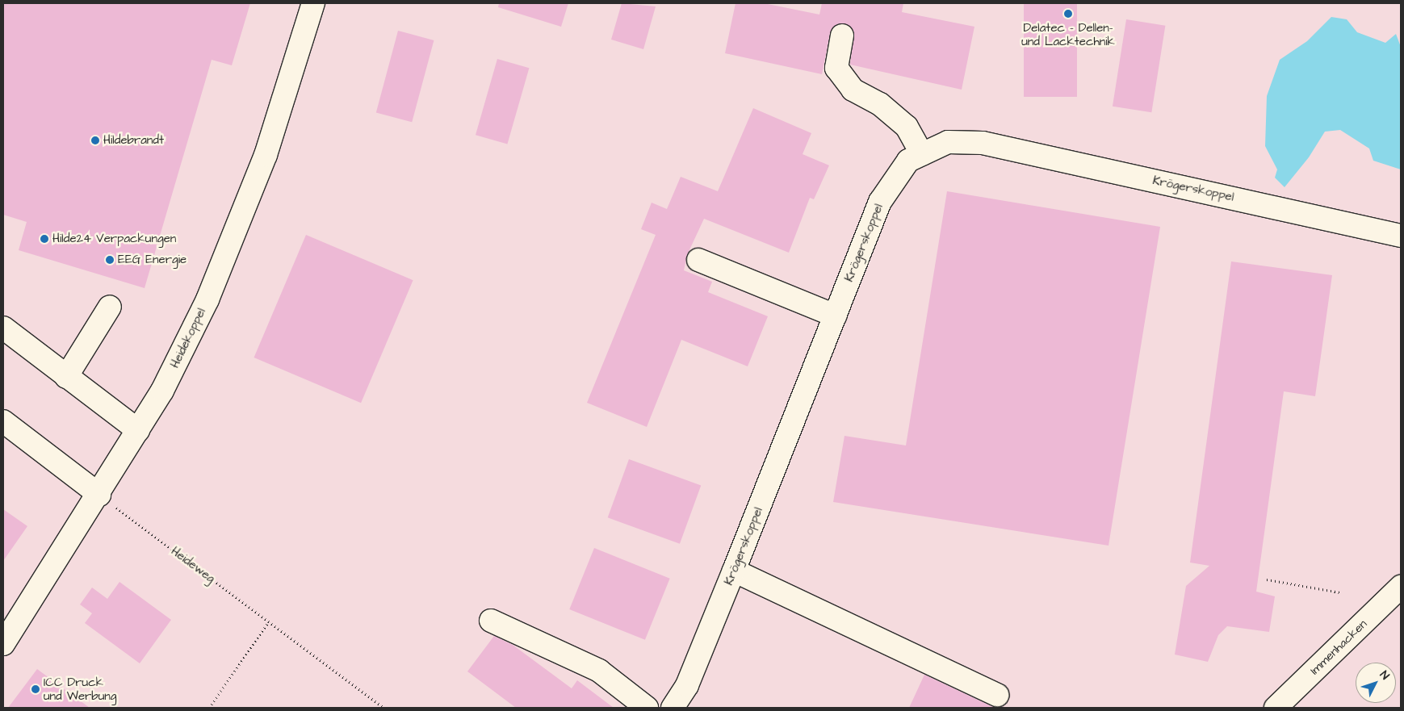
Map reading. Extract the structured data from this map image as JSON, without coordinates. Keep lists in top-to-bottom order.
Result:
{
  "streets": {
    "street": ["Krögerskoppel", "Heidekoppel", "Immenhacken"],
    "path": ["Heideweg"]
  },
  "crossings": [
    ["Heidekoppel", "Heideweg"]
  ],
  "places": [
    "Delatec - Dellen- und Lacktechnik",
    "Hildebrandt",
    "Hilde24 Verpackungen",
    "EEG Energie",
    "ICC Druck und Werbung"
  ],
  "north": "top right"
}
